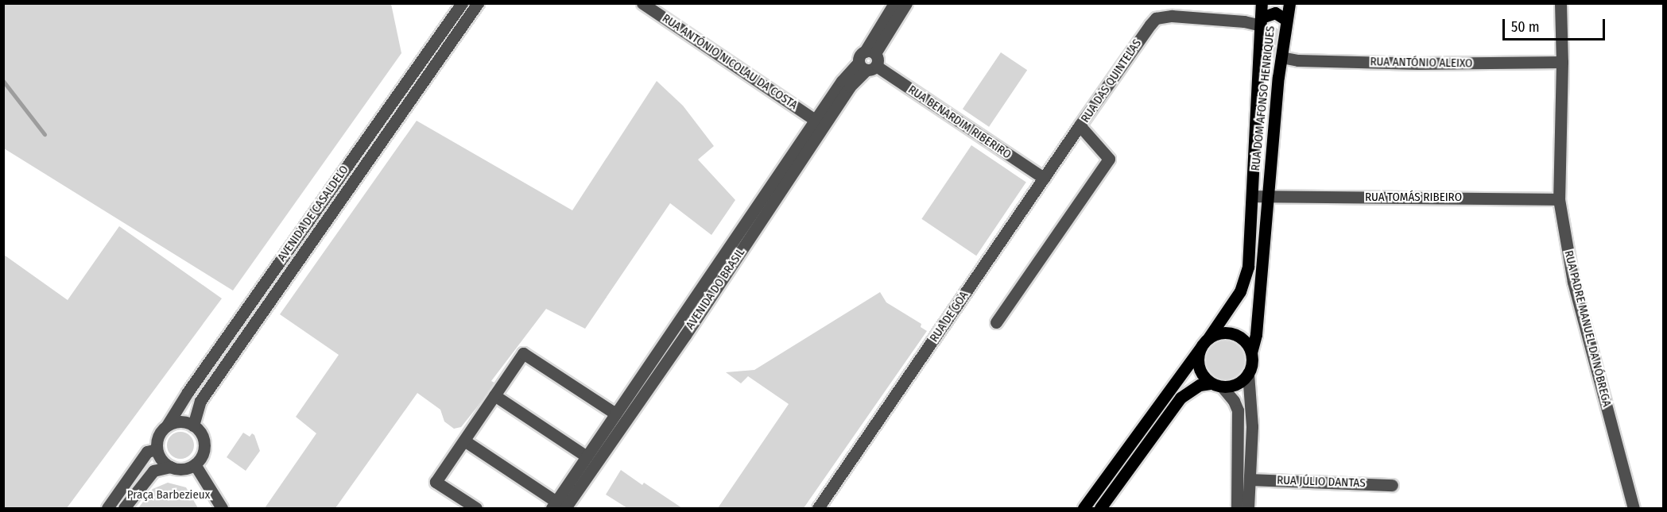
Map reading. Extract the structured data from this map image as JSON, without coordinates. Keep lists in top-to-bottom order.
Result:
{
  "streets": {
    "main road": ["RUA DOM AFONSO HENRIQUES"],
    "street": [
      "RUA ANTÓNIO NICOLAU DA COSTA",
      "RUA ANTÓNIO ALEIXO",
      "RUA DAS QUINTELAS",
      "RUA BENARDIM RIBERIRO",
      "RUA TOMÁS RIBEIRO",
      "AVENIDA DE CASALDELO",
      "AVENIDA DO BRASIL",
      "RUA DE GOA",
      "RUA PADRE MANUEL DA NÓBREGA",
      "RUA JÚLIO DANTAS"
    ]
  },
  "crossings": [
    ["RUA ANTÓNIO NICOLAU DA COSTA", "AVENIDA DO BRASIL"],
    ["RUA ANTÓNIO ALEIXO", "RUA DOM AFONSO HENRIQUES"],
    ["RUA ANTÓNIO ALEIXO", "RUA PADRE MANUEL DA NÓBREGA"],
    ["RUA DAS QUINTELAS", "RUA DOM AFONSO HENRIQUES"],
    ["RUA DAS QUINTELAS", "RUA DE GOA"],
    ["RUA DOM AFONSO HENRIQUES", "RUA TOMÁS RIBEIRO"],
    ["RUA DOM AFONSO HENRIQUES", "RUA JÚLIO DANTAS"],
    ["RUA BENARDIM RIBERIRO", "AVENIDA DO BRASIL"],
    ["RUA BENARDIM RIBERIRO", "RUA DE GOA"],
    ["RUA TOMÁS RIBEIRO", "RUA PADRE MANUEL DA NÓBREGA"]
  ],
  "parks": ["Praça Barbezieux"],
  "scale_bar": "50 m"
}
